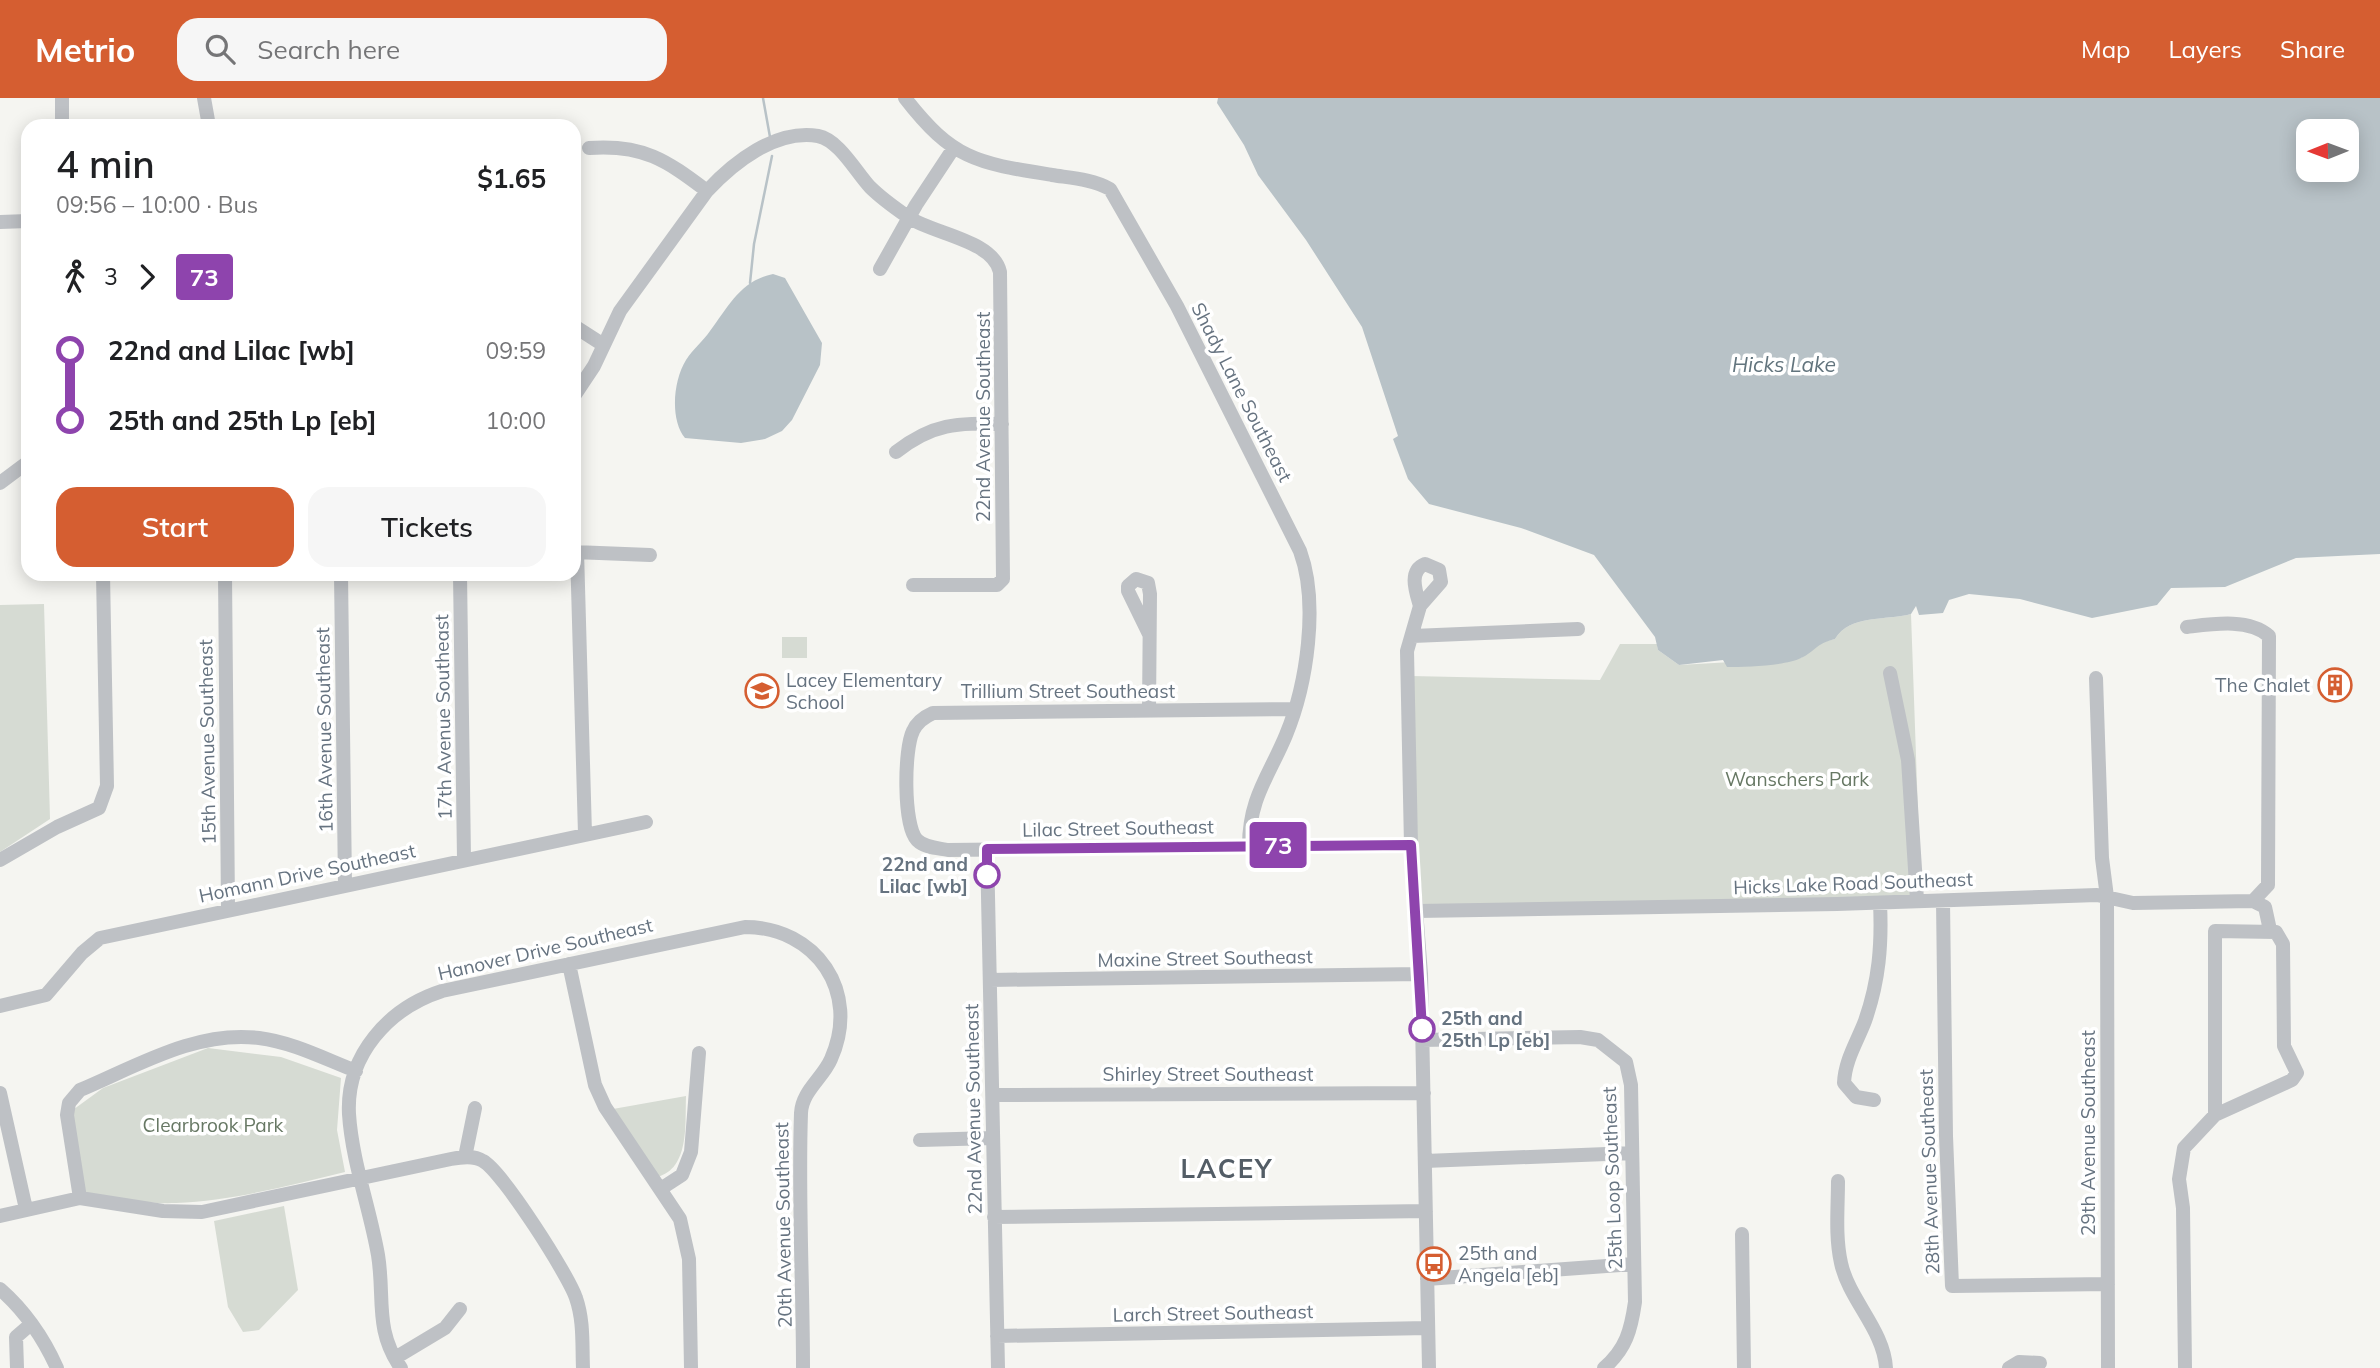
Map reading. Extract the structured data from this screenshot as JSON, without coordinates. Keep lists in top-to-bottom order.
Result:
{
  "streets": {
    "street": [
      "Shady Lane Southeast",
      "22nd Avenue Southeast",
      "Trillium Street Southeast",
      "17th Avenue Southeast",
      "16th Avenue Southeast",
      "15th Avenue Southeast",
      "Lilac Street Southeast",
      "Homann Drive Southeast",
      "Hicks Lake Road Southeast",
      "Hanover Drive Southeast",
      "Maxine Street Southeast",
      "Shirley Street Southeast",
      "29th Avenue Southeast",
      "28th Avenue Southeast",
      "25th Loop Southeast",
      "20th Avenue Southeast",
      "Larch Street Southeast"
    ]
  },
  "crossings": [
    ["Shady Lane Southeast", "Trillium Street Southeast"],
    ["Shady Lane Southeast", "Lilac Street Southeast"],
    ["22nd Avenue Southeast", "Lilac Street Southeast"],
    ["22nd Avenue Southeast", "Maxine Street Southeast"],
    ["22nd Avenue Southeast", "Shirley Street Southeast"],
    ["22nd Avenue Southeast", "Larch Street Southeast"],
    ["Trillium Street Southeast", "Lilac Street Southeast"],
    ["17th Avenue Southeast", "Homann Drive Southeast"],
    ["16th Avenue Southeast", "Homann Drive Southeast"],
    ["15th Avenue Southeast", "Homann Drive Southeast"],
    ["Hicks Lake Road Southeast", "29th Avenue Southeast"],
    ["Hicks Lake Road Southeast", "28th Avenue Southeast"],
    ["Hanover Drive Southeast", "20th Avenue Southeast"],
    ["29th Avenue Southeast", "28th Avenue Southeast"]
  ],
  "districts": ["LACEY"],
  "water": ["Hicks Lake"],
  "parks": ["Wanschers Park", "Clearbrook Park"],
  "places": {
    "building": ["The Chalet"],
    "school or university": ["Lacey Elementary School"],
    "other": ["22nd and Lilac [wb]", "25th and 25th Lp [eb]"],
    "bus stop": ["25th and Angela [eb]"]
  },
  "lines": ["bus line 73"],
  "north": "left",
  "page": {
    "header": "Metrio",
    "search": "Search here",
    "nav": ["Map", "Layers", "Share"],
    "on_map": "73",
    "heading": ["4 min", "09:56 – 10:00 · Bus", "$1.65"],
    "legs": ["3", "73"],
    "list": [
      {
        "name": "22nd and Lilac [wb]",
        "value": "09:59"
      },
      {
        "name": "25th and 25th Lp [eb]",
        "value": "10:00"
      }
    ],
    "buttons": ["Start", "Tickets"]
  }
}
